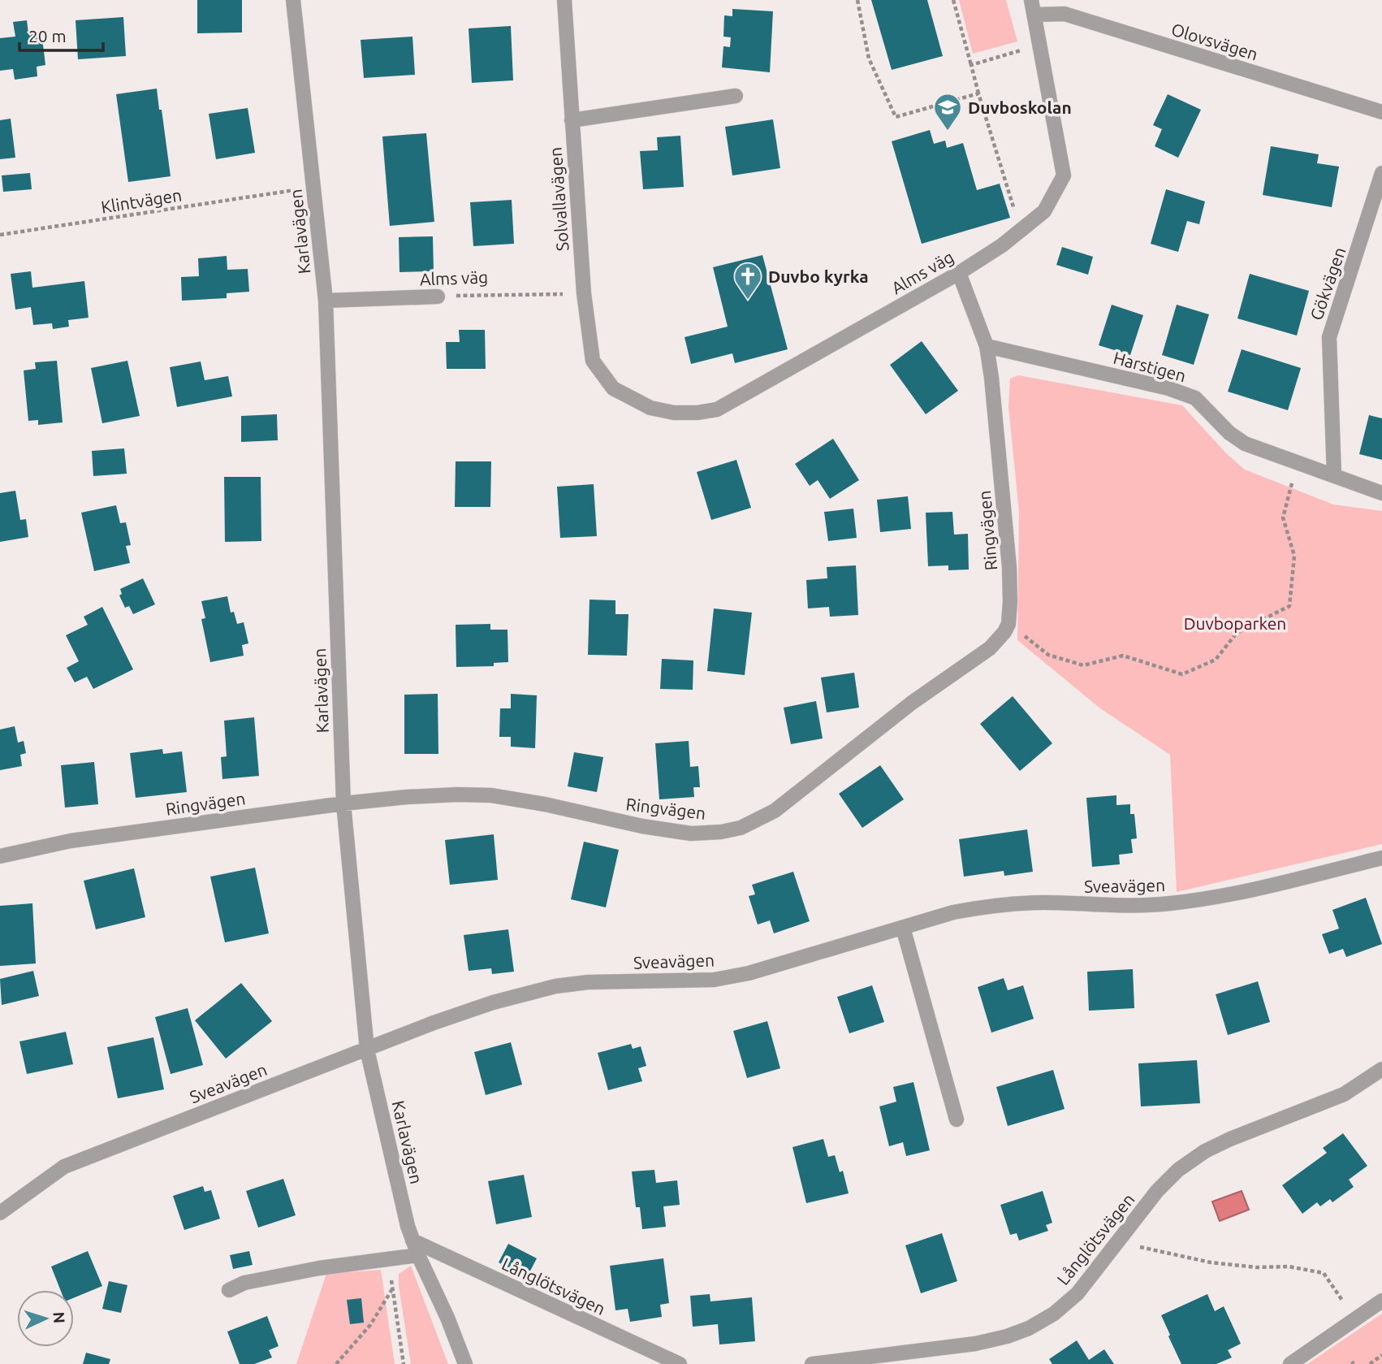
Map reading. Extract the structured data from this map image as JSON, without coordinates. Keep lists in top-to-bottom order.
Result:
{
  "streets": {
    "street": [
      "Olovsvägen",
      "Solvallavägen",
      "Karlavägen",
      "Alms väg",
      "Gökvägen",
      "Harstigen",
      "Ringvägen",
      "Sveavägen",
      "Långlötsvägen"
    ],
    "path": ["Klintvägen"]
  },
  "crossings": [
    ["Olovsvägen", "Alms väg"],
    ["Solvallavägen", "Alms väg"],
    ["Karlavägen", "Alms väg"],
    ["Karlavägen", "Ringvägen"],
    ["Karlavägen", "Sveavägen"],
    ["Karlavägen", "Långlötsvägen"],
    ["Alms väg", "Ringvägen"],
    ["Gökvägen", "Harstigen"],
    ["Harstigen", "Ringvägen"]
  ],
  "parks": ["Duvboparken"],
  "places": {
    "school or university": ["Duvboskolan"],
    "church": ["Duvbo kyrka"]
  },
  "scale_bar": "20 m",
  "north": "right"
}
